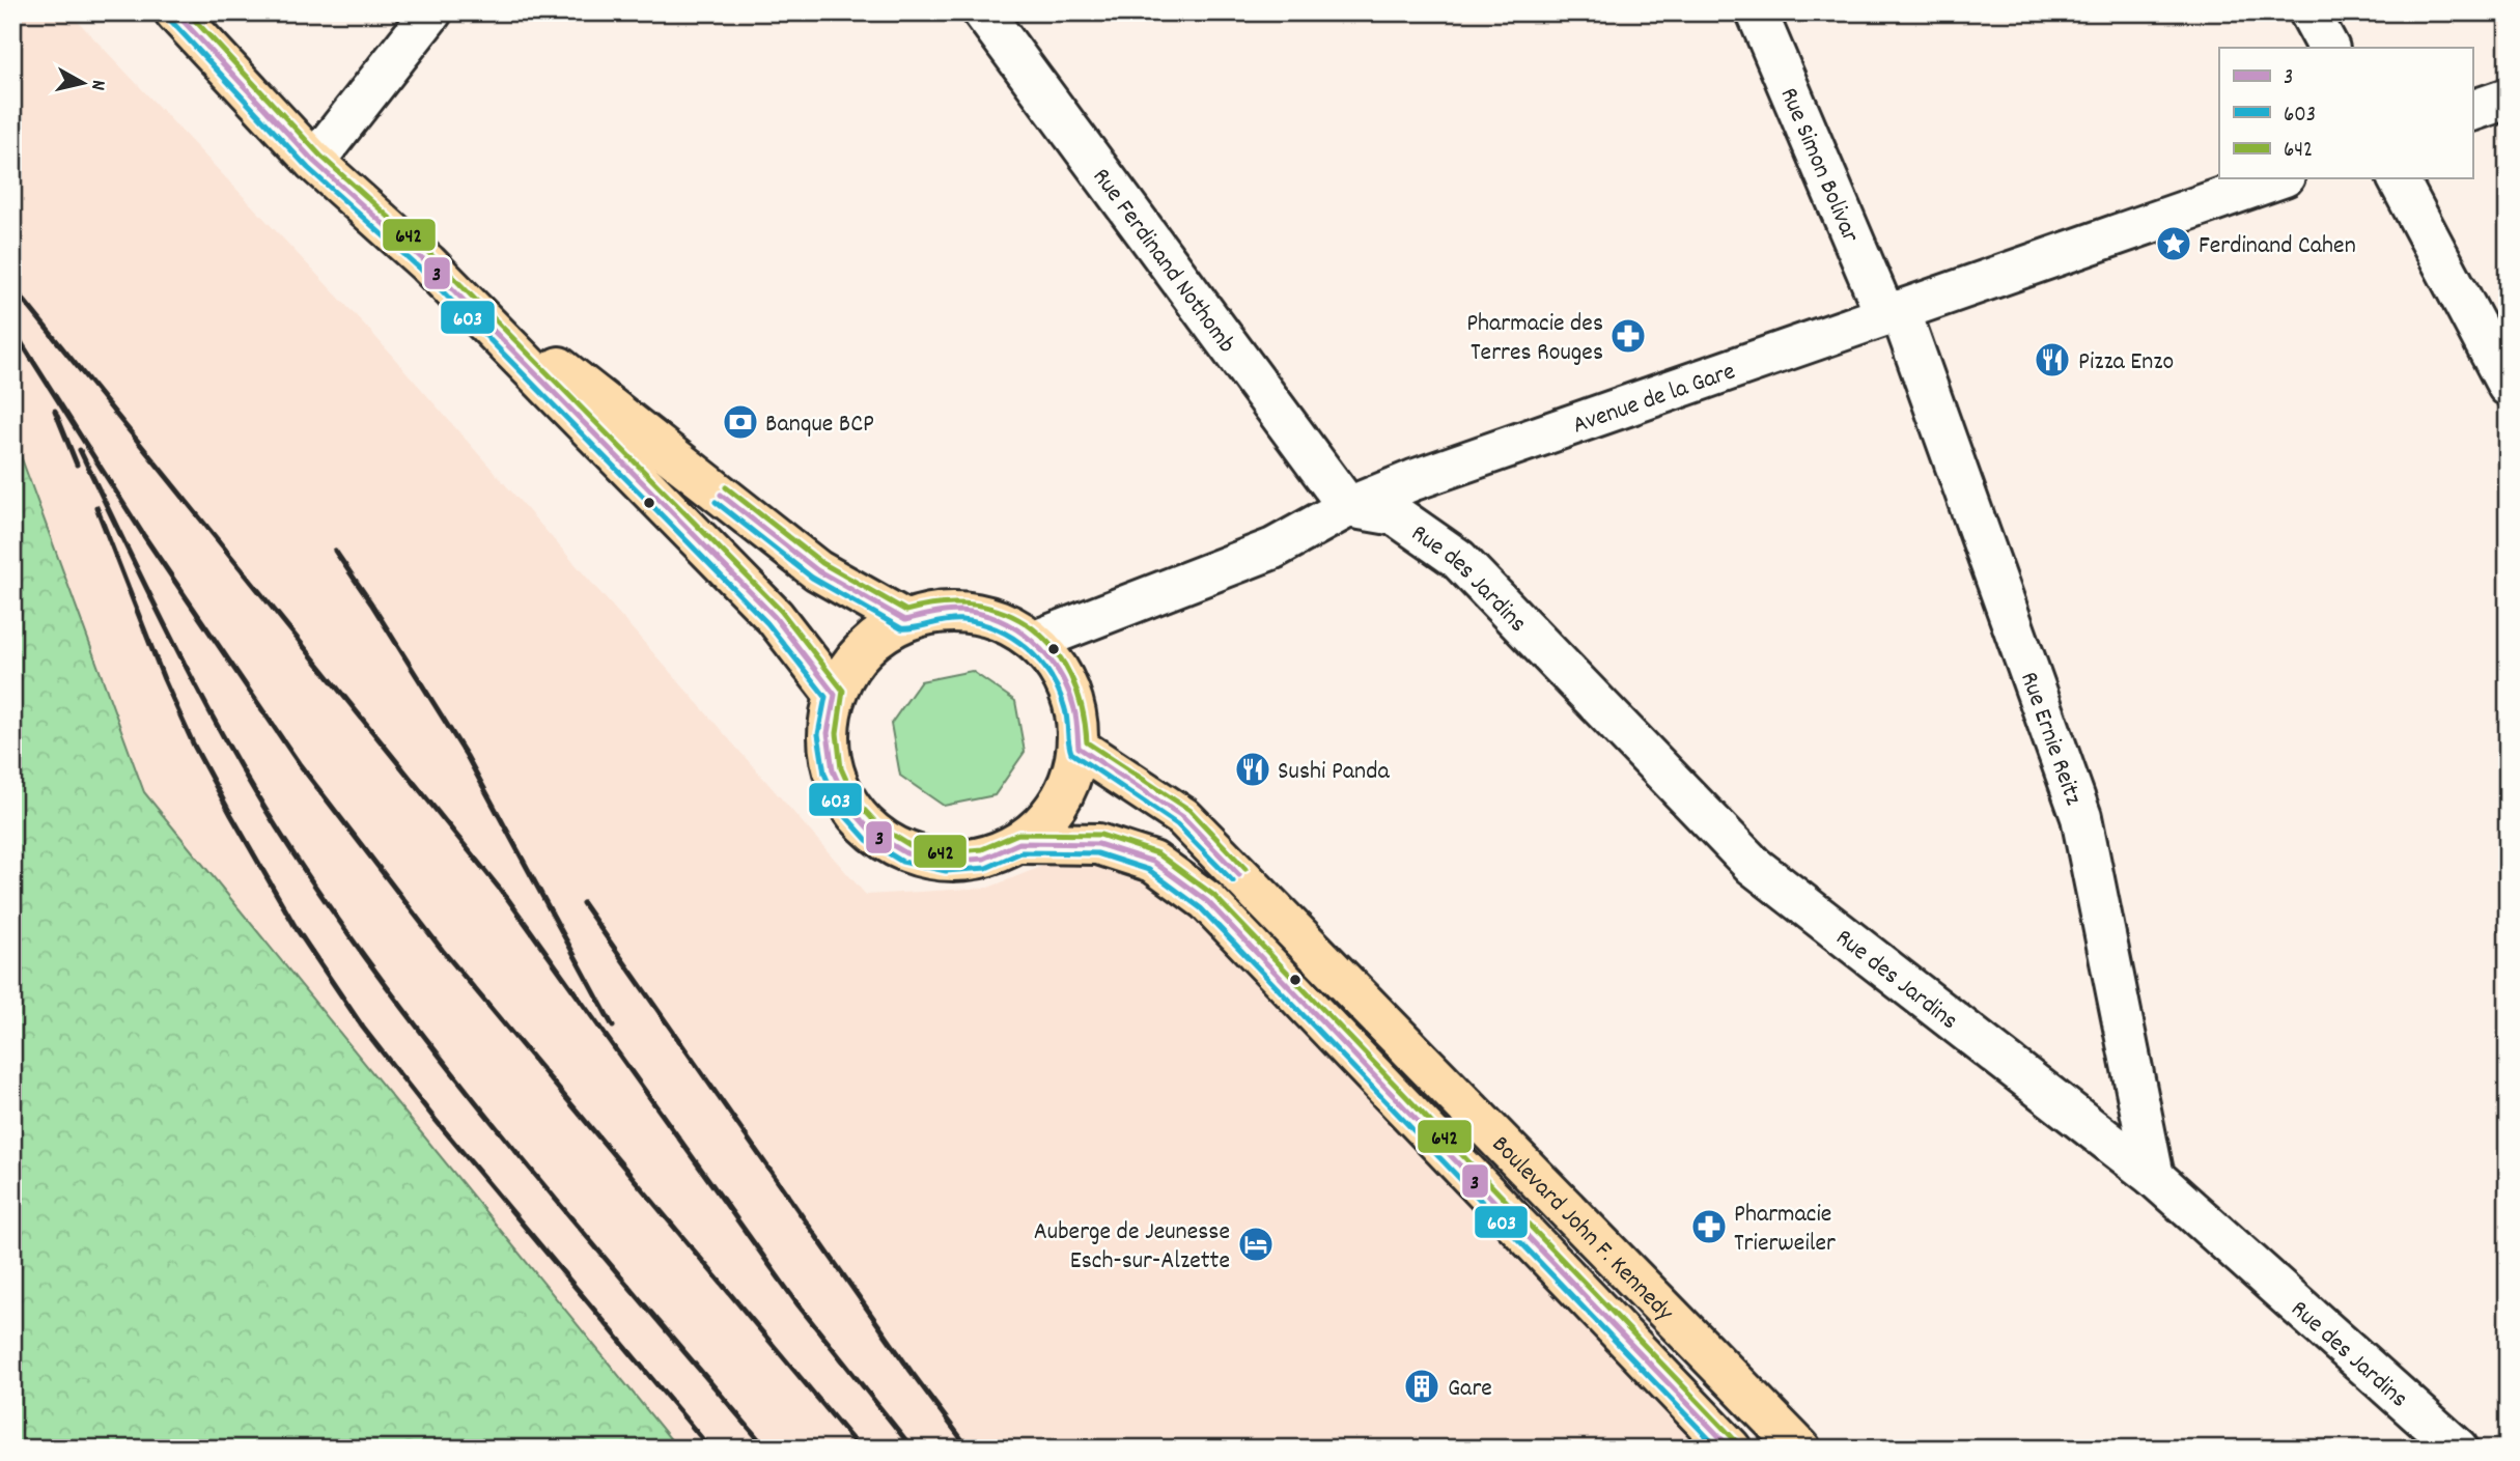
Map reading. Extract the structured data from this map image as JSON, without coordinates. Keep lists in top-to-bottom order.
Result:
{
  "streets": {
    "main road": ["Boulevard John F. Kennedy"],
    "street": [
      "Rue Simon Bolivar",
      "Rue Ferdinand Nothomb",
      "Avenue de la Gare",
      "Rue des Jardins",
      "Rue Ernie Reitz"
    ]
  },
  "crossings": [
    ["Rue Simon Bolivar", "Avenue de la Gare"],
    ["Rue Simon Bolivar", "Rue Ernie Reitz"],
    ["Rue Ferdinand Nothomb", "Avenue de la Gare"],
    ["Rue Ferdinand Nothomb", "Rue des Jardins"],
    ["Avenue de la Gare", "Rue des Jardins"],
    ["Avenue de la Gare", "Rue Ernie Reitz"],
    ["Avenue de la Gare", "Boulevard John F. Kennedy"],
    ["Rue des Jardins", "Rue Ernie Reitz"]
  ],
  "places": {
    "place": ["Ferdinand Cahen"],
    "pharmacy": ["Pharmacie des Terres Rouges", "Pharmacie Trierweiler"],
    "restaurant": ["Pizza Enzo", "Sushi Panda"],
    "bank": ["Banque BCP"],
    "hotel": ["Auberge de Jeunesse Esch-sur-Alzette"],
    "building": ["Gare"]
  },
  "lines": ["transit line 3", "transit line 642", "transit line 603"],
  "legend": ["3", "603", "642"],
  "north": "right"
}
